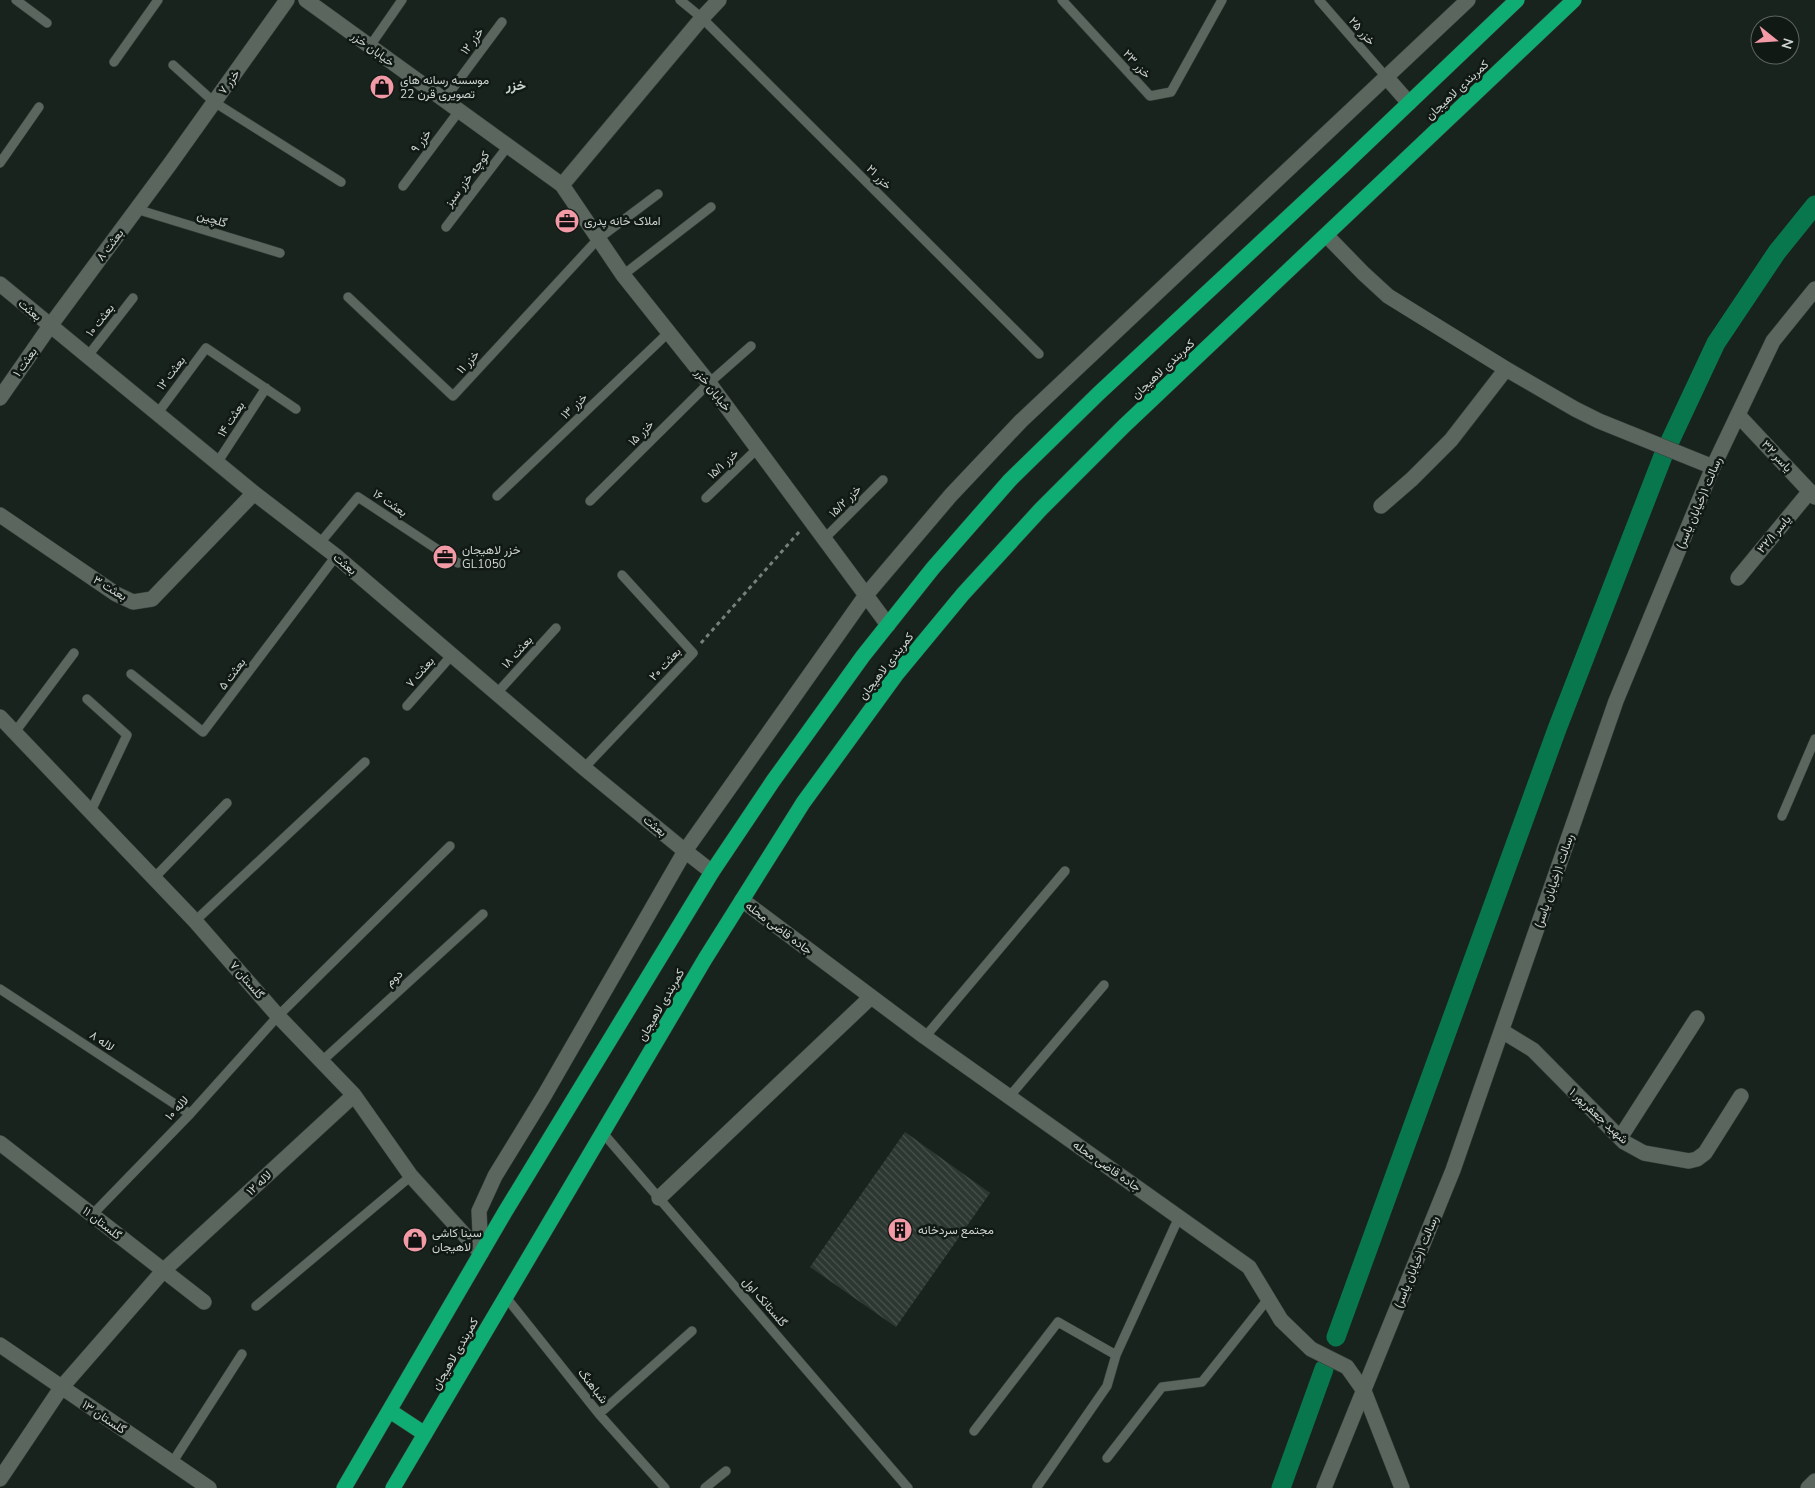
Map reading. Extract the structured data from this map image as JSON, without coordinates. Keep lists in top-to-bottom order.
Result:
{
  "streets": {
    "highway": ["کمربندی لاهیجان"],
    "street": [
      "خیابان خزر",
      "خزر ۷",
      "بعثت ۸",
      "بعثت",
      "بعثت ۱",
      "یاسر ۳۲",
      "رسالت ۱(خیابان یاسر)",
      "یاسر ۳۲/۱",
      "بعثت ۳",
      "جاده قاضی محله",
      "گلستان ۷",
      "شهید جعفرپور ۱",
      "لاله ۱۲",
      "گلستان ۱۱",
      "گلستان ۱۳"
    ],
    "lane": [
      "خزر ۲۵",
      "خزر ۱۲",
      "خزر ۲۳",
      "خزر ۹",
      "خزر ۲۱",
      "کوچه خزر سبز",
      "گلچین",
      "بعثت ۱۰",
      "خزر ۱۱",
      "بعثت ۱۲",
      "خزر ۱۳",
      "بعثت ۱۴",
      "خزر ۱۵",
      "خزر ۱۵/۱",
      "خزر ۱۵/۲",
      "بعثت ۱۶",
      "بعثت ۱۸",
      "بعثت ۲۰",
      "بعثت ۷",
      "بعثت ۵",
      "دوم",
      "لاله ۸",
      "لاله ۱۰",
      "گلستانک اول",
      "شباهنگ"
    ]
  },
  "crossings": [
    ["خزر ۱۲", "خیابان خزر"],
    ["خیابان خزر", "کمربندی لاهیجان"],
    ["خیابان خزر", "خزر ۹"],
    ["خیابان خزر", "کوچه خزر سبز"],
    ["خیابان خزر", "خزر ۱۱"],
    ["خیابان خزر", "خزر ۱۳"],
    ["خیابان خزر", "خزر ۱۵"],
    ["خیابان خزر", "خزر ۱۵/۱"],
    ["خیابان خزر", "خزر ۱۵/۲"],
    ["خزر ۷", "بعثت ۸"],
    ["کمربندی لاهیجان", "بعثت"],
    ["کمربندی لاهیجان", "جاده قاضی محله"],
    ["کمربندی لاهیجان", "گلستان ۷"],
    ["کمربندی لاهیجان", "گلستانک اول"],
    ["کمربندی لاهیجان", "شباهنگ"],
    ["گلچین", "بعثت ۸"],
    ["بعثت ۸", "بعثت"],
    ["بعثت ۸", "بعثت ۱"],
    ["بعثت", "بعثت ۱۰"],
    ["بعثت", "بعثت ۱"],
    ["بعثت", "بعثت ۱۲"],
    ["بعثت", "بعثت ۱۴"],
    ["بعثت", "بعثت ۱۶"],
    ["بعثت", "بعثت ۳"],
    ["بعثت", "بعثت ۱۸"],
    ["بعثت", "بعثت ۲۰"],
    ["بعثت", "بعثت ۷"],
    ["بعثت", "بعثت ۵"],
    ["بعثت ۱۲", "بعثت ۱۴"],
    ["یاسر ۳۲", "رسالت ۱(خیابان یاسر)"],
    ["یاسر ۳۲", "یاسر ۳۲/۱"],
    ["رسالت ۱(خیابان یاسر)", "جاده قاضی محله"],
    ["رسالت ۱(خیابان یاسر)", "شهید جعفرپور ۱"],
    ["دوم", "گلستان ۷"],
    ["گلستان ۷", "لاله ۱۰"],
    ["گلستان ۷", "لاله ۱۲"],
    ["لاله ۸", "لاله ۱۰"],
    ["لاله ۱۰", "گلستان ۱۱"],
    ["لاله ۱۲", "گلستان ۱۱"],
    ["لاله ۱۲", "گلستان ۱۳"]
  ],
  "districts": ["خزر"],
  "places": {
    "shop": ["موسسه رسانه های تصویری قرن 22", "سینا کاشی لاهیجان"],
    "office": ["املاک خانه پدری", "خزر لاهیجان GL1050"],
    "building": ["مجتمع سردخانه"]
  },
  "north": "right"
}
